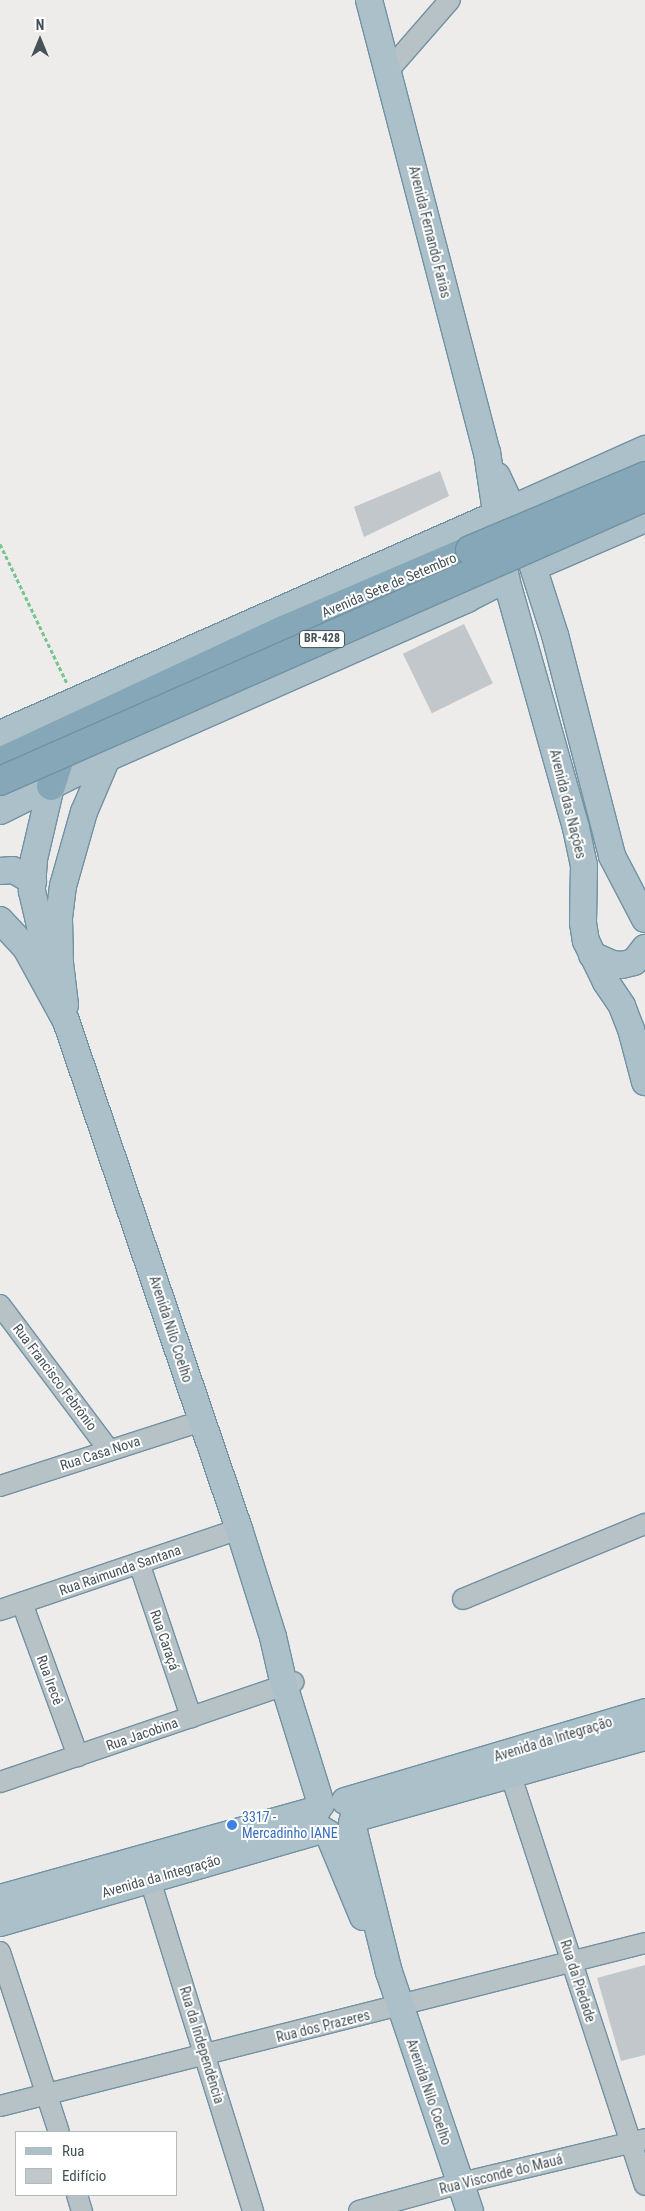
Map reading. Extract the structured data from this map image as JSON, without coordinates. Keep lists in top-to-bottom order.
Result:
{
  "streets": {
    "highway": ["Avenida Sete de Setembro", "BR-428"],
    "main road": [
      "Avenida Fernando Farias",
      "Avenida das Nações",
      "Avenida Nilo Coelho",
      "Avenida da Integração"
    ],
    "street": [
      "Rua Francisco Febrônio",
      "Rua Casa Nova",
      "Rua Raimunda Santana",
      "Rua Caraçá",
      "Rua Irecê",
      "Rua Jacobina",
      "Rua da Piedade",
      "Rua dos Prazeres",
      "Rua da Independência",
      "Rua Visconde do Mauá"
    ]
  },
  "crossings": [
    ["Avenida Fernando Farias", "Avenida Sete de Setembro"],
    ["Avenida Fernando Farias", "Avenida das Nações"],
    ["Avenida Sete de Setembro", "Avenida das Nações"],
    ["Avenida Nilo Coelho", "Rua Casa Nova"],
    ["Avenida Nilo Coelho", "Rua Raimunda Santana"],
    ["Avenida Nilo Coelho", "Rua Jacobina"],
    ["Avenida Nilo Coelho", "Avenida da Integração"],
    ["Avenida Nilo Coelho", "Rua dos Prazeres"],
    ["Avenida Nilo Coelho", "Rua Visconde do Mauá"],
    ["Rua Francisco Febrônio", "Rua Casa Nova"],
    ["Rua Raimunda Santana", "Rua Caraçá"],
    ["Rua Raimunda Santana", "Rua Irecê"],
    ["Rua Caraçá", "Rua Jacobina"],
    ["Rua Irecê", "Rua Jacobina"],
    ["Avenida da Integração", "Rua da Piedade"],
    ["Avenida da Integração", "Rua da Independência"],
    ["Rua da Piedade", "Rua dos Prazeres"],
    ["Rua da Piedade", "Rua Visconde do Mauá"],
    ["Rua dos Prazeres", "Rua da Independência"]
  ],
  "places": ["3317 - Mercadinho IANE"],
  "legend": ["Rua", "Edifício"],
  "north": "top"
}
